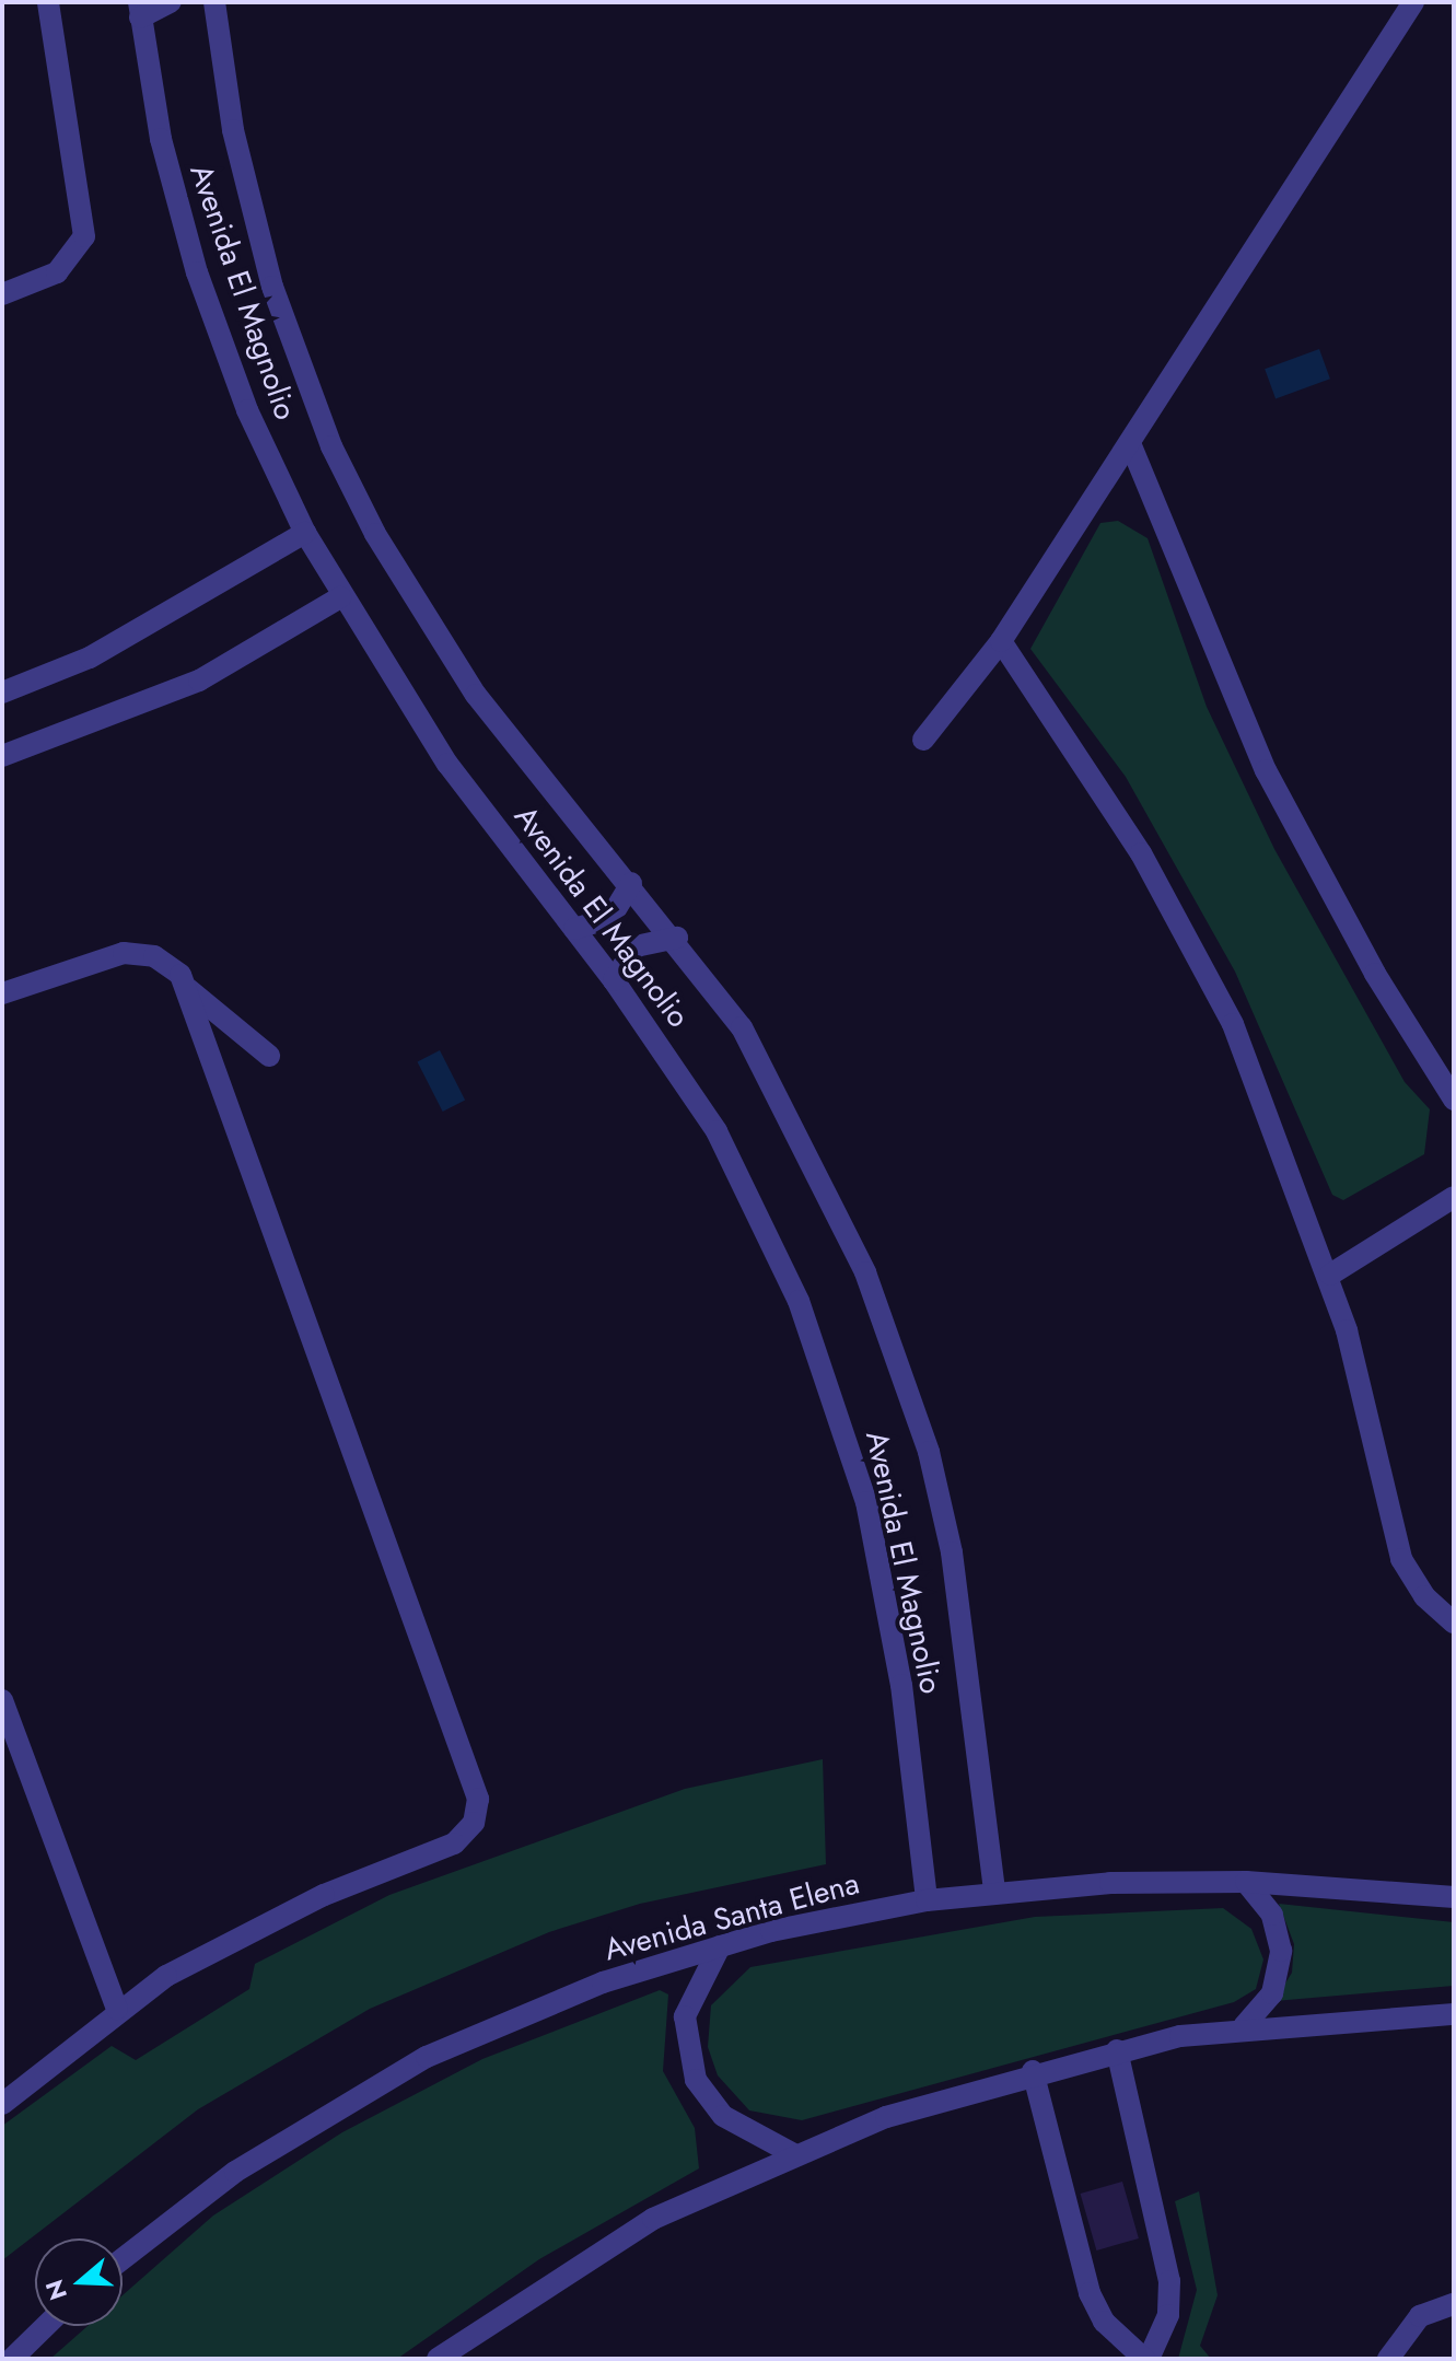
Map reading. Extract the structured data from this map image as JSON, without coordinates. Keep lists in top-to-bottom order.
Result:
{
  "streets": {
    "street": ["Avenida El Magnolio", "Avenida Santa Elena"]
  },
  "crossings": [
    ["Avenida El Magnolio", "Avenida Santa Elena"]
  ],
  "north": "left"
}
